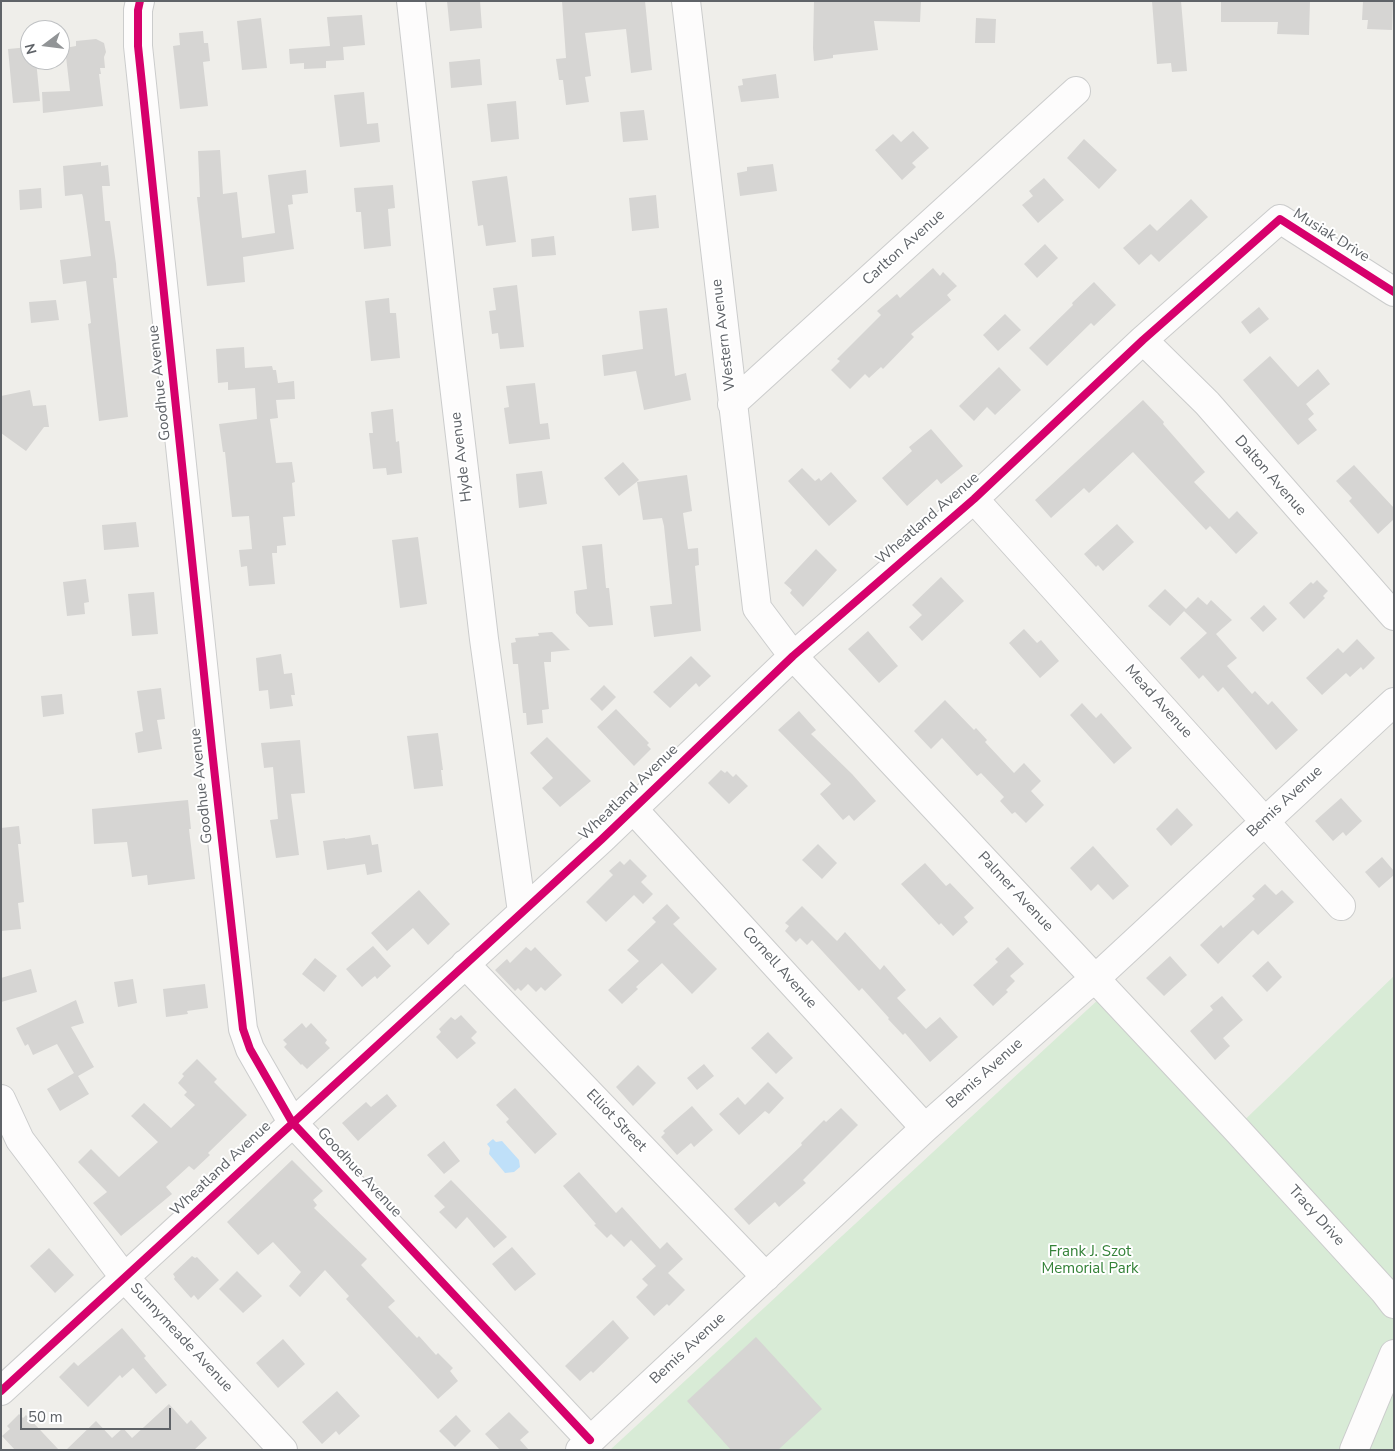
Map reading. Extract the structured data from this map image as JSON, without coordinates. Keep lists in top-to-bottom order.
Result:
{
  "streets": {
    "street": [
      "Musiak Drive",
      "Carlton Avenue",
      "Western Avenue",
      "Goodhue Avenue",
      "Hyde Avenue",
      "Dalton Avenue",
      "Wheatland Avenue",
      "Mead Avenue",
      "Bemis Avenue",
      "Palmer Avenue",
      "Cornell Avenue",
      "Elliot Street",
      "Tracy Drive",
      "Sunnymeade Avenue"
    ]
  },
  "crossings": [
    ["Musiak Drive", "Wheatland Avenue"],
    ["Carlton Avenue", "Western Avenue"],
    ["Western Avenue", "Wheatland Avenue"],
    ["Western Avenue", "Palmer Avenue"],
    ["Goodhue Avenue", "Wheatland Avenue"],
    ["Goodhue Avenue", "Bemis Avenue"],
    ["Hyde Avenue", "Wheatland Avenue"],
    ["Dalton Avenue", "Wheatland Avenue"],
    ["Wheatland Avenue", "Mead Avenue"],
    ["Wheatland Avenue", "Palmer Avenue"],
    ["Wheatland Avenue", "Cornell Avenue"],
    ["Wheatland Avenue", "Elliot Street"],
    ["Wheatland Avenue", "Sunnymeade Avenue"],
    ["Mead Avenue", "Bemis Avenue"],
    ["Bemis Avenue", "Palmer Avenue"],
    ["Bemis Avenue", "Cornell Avenue"],
    ["Bemis Avenue", "Elliot Street"],
    ["Palmer Avenue", "Tracy Drive"]
  ],
  "parks": ["Frank J. Szot Memorial Park"],
  "scale_bar": "50 m",
  "north": "left"
}
